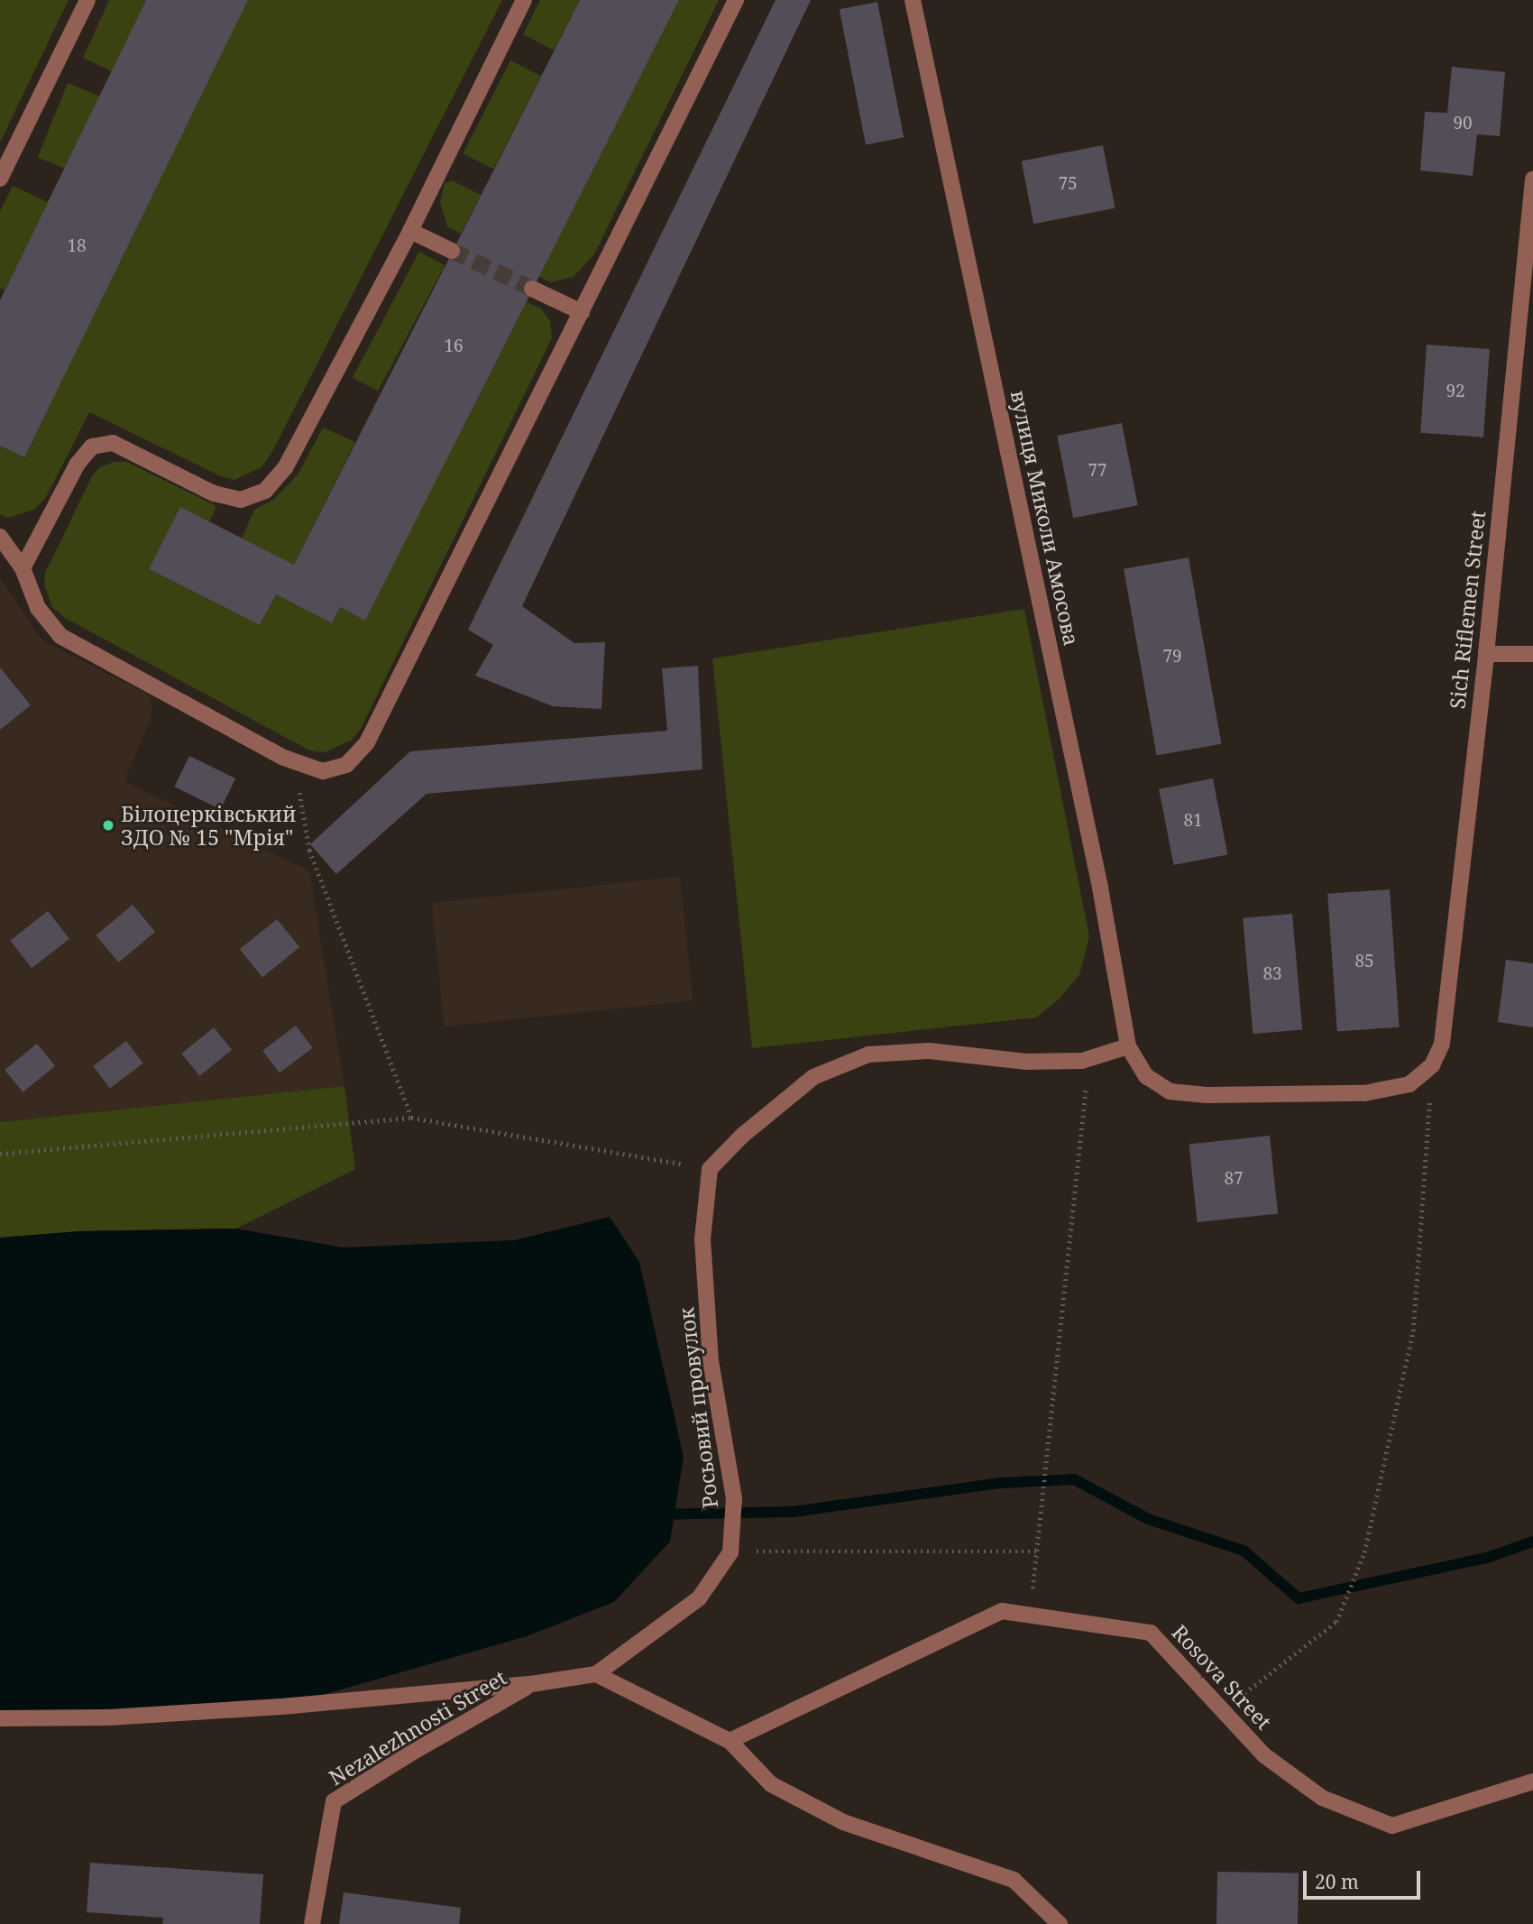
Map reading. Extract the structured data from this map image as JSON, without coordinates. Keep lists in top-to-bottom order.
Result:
{
  "streets": {
    "street": [
      "вулиця Миколи Амосова",
      "Sich Riflemen Street",
      "Росьовий провулок",
      "Rosova Street",
      "Nezalezhnosti Street"
    ]
  },
  "places": ["Білоцерківський ЗДО № 15 \"Мрія\""],
  "house_numbers": [
    "90",
    "75",
    "18",
    "16",
    "92",
    "77",
    "79",
    "81",
    "85",
    "83",
    "87"
  ],
  "scale_bar": "20 m"
}
